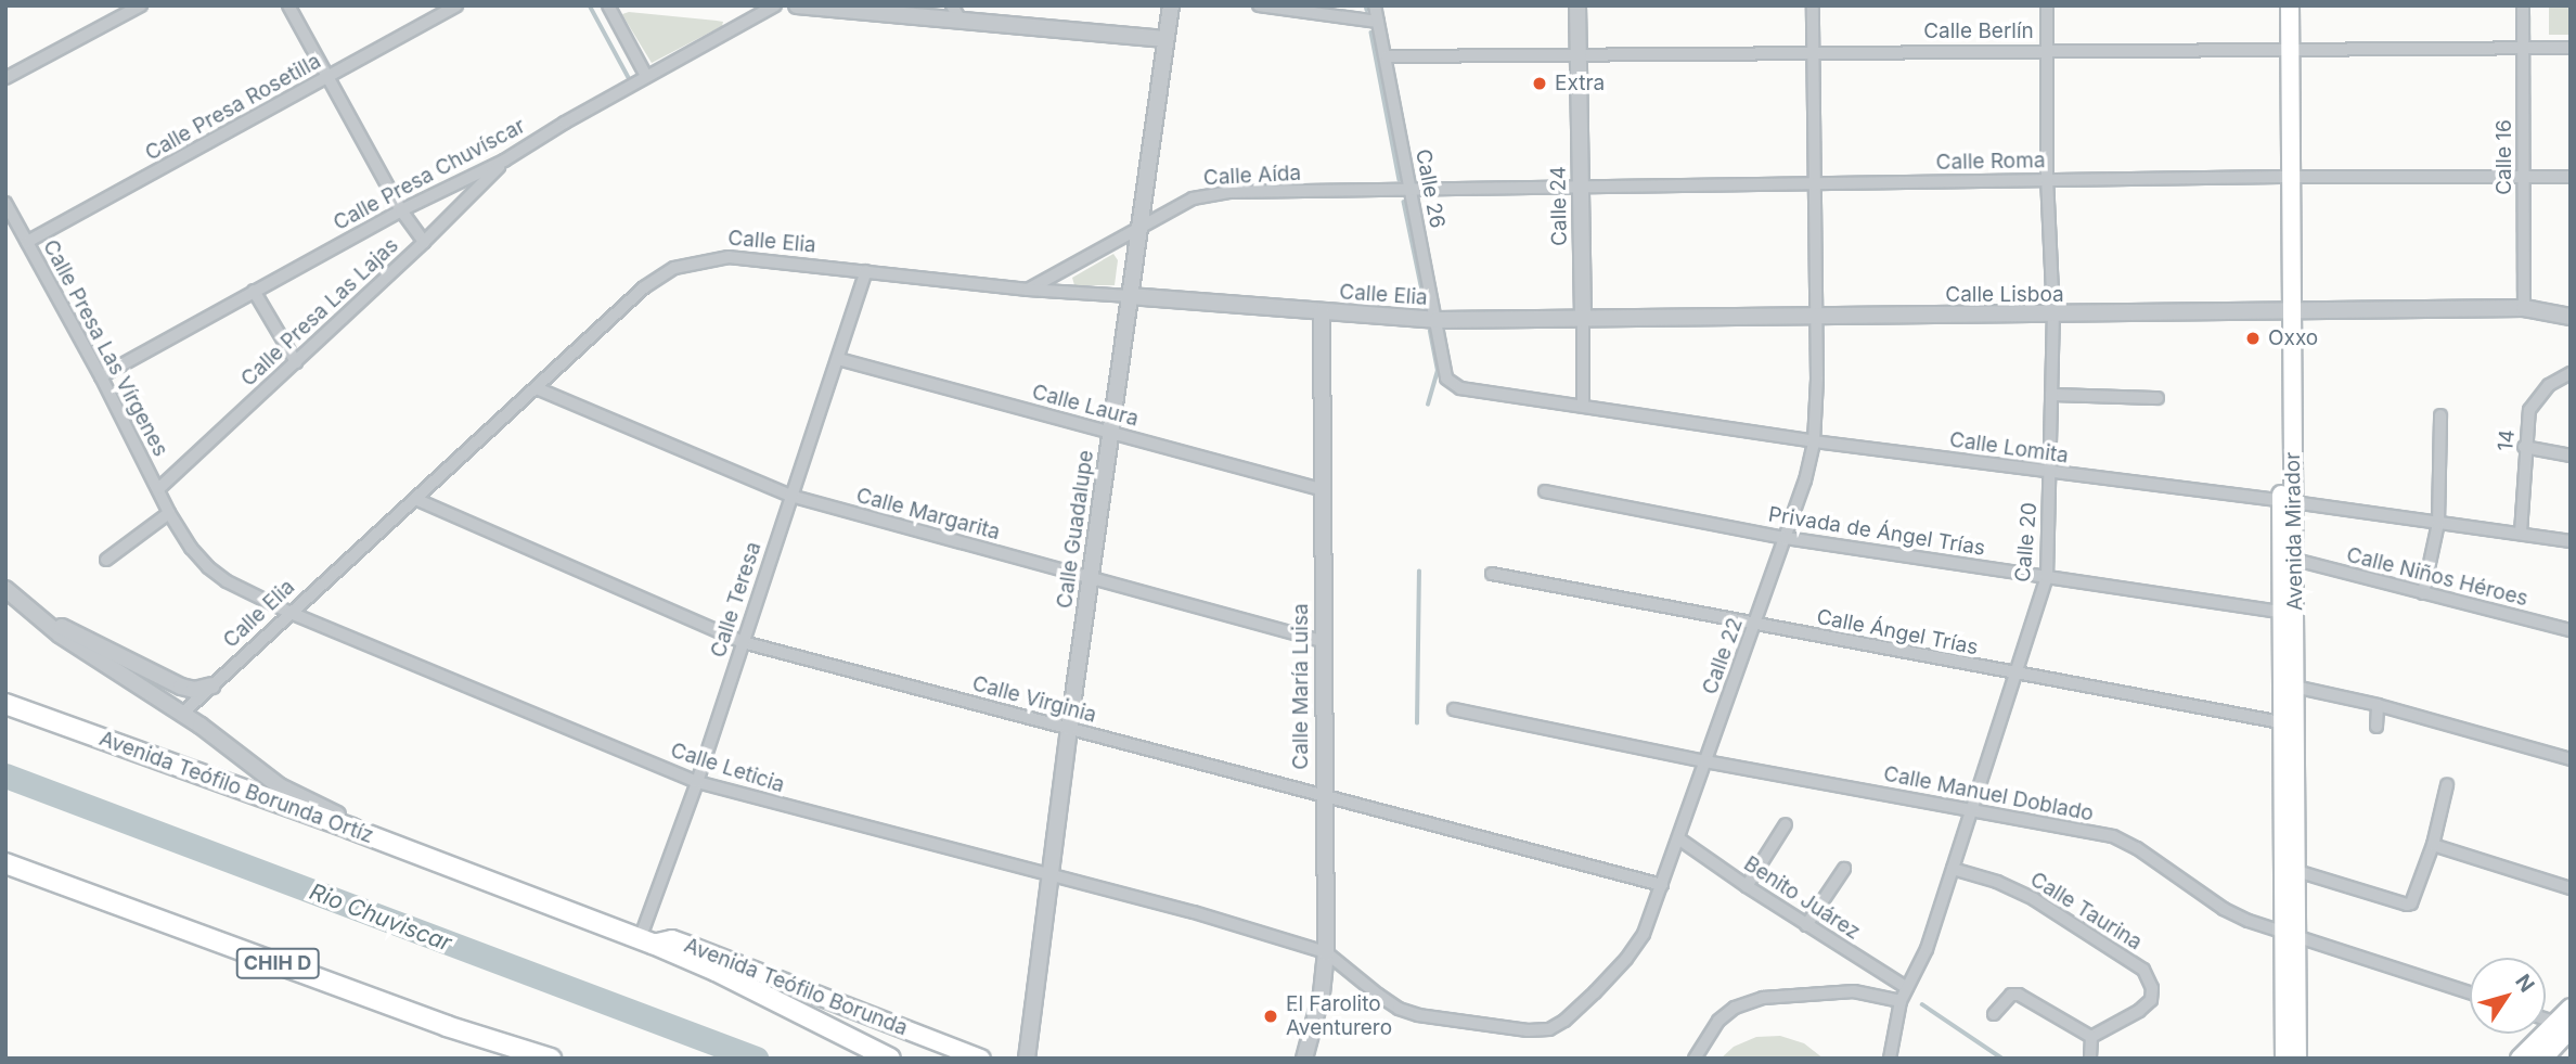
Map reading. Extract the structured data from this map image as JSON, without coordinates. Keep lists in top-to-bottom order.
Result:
{
  "streets": {
    "main road": [
      "Avenida Mirador",
      "Avenida Teófilo Borunda Ortíz",
      "CHIH D",
      "Avenida Teófilo Borunda"
    ],
    "street": [
      "Calle Berlín",
      "Calle Presa Rosetilla",
      "Calle 16",
      "Calle Roma",
      "Calle Presa Chuvíscar",
      "Calle Aída",
      "Calle 26",
      "Calle 24",
      "Calle Elia",
      "Calle Lisboa",
      "Calle Presa Las Lajas",
      "Calle Presa Las Vírgenes",
      "Calle Laura",
      "14",
      "Calle Lomita",
      "Calle Margarita",
      "Calle Guadalupe",
      "Privada de Ángel Trías",
      "Calle 20",
      "Calle Niños Héroes",
      "Calle Teresa",
      "Calle Ángel Trías",
      "Calle 22",
      "Calle María Luisa",
      "Calle Virginia",
      "Calle Leticia",
      "Calle Manuel Doblado",
      "Benito Juárez",
      "Calle Taurina"
    ]
  },
  "crossings": [
    ["Calle Berlín", "Calle 16"],
    ["Calle Berlín", "Calle 26"],
    ["Calle Berlín", "Calle 24"],
    ["Calle Berlín", "Avenida Mirador"],
    ["Calle Berlín", "Calle 20"],
    ["Calle Berlín", "Calle 22"],
    ["Calle Presa Rosetilla", "Calle Presa Las Vírgenes"],
    ["Calle 16", "Calle Roma"],
    ["Calle 16", "Calle Lisboa"],
    ["Calle Roma", "Calle Aída"],
    ["Calle Roma", "Calle 26"],
    ["Calle Roma", "Calle 24"],
    ["Calle Roma", "Avenida Mirador"],
    ["Calle Roma", "Calle 20"],
    ["Calle Roma", "Calle 22"],
    ["Calle Presa Chuvíscar", "Calle Presa Las Lajas"],
    ["Calle Presa Chuvíscar", "Calle Presa Las Vírgenes"],
    ["Calle Aída", "Calle 26"],
    ["Calle Aída", "Calle Elia"],
    ["Calle Aída", "Calle Guadalupe"],
    ["Calle 26", "Calle Elia"],
    ["Calle 26", "Calle Lisboa"],
    ["Calle 26", "Calle Lomita"],
    ["Calle 24", "Calle Lisboa"],
    ["Calle 24", "Calle Lomita"],
    ["Calle Elia", "Calle Lisboa"],
    ["Calle Elia", "Calle Margarita"],
    ["Calle Elia", "Calle Guadalupe"],
    ["Calle Elia", "Calle Teresa"],
    ["Calle Elia", "Calle María Luisa"],
    ["Calle Elia", "Calle Virginia"],
    ["Calle Elia", "Calle Leticia"],
    ["Calle Lisboa", "Avenida Mirador"],
    ["Calle Lisboa", "Calle 20"],
    ["Calle Lisboa", "Calle 22"],
    ["Calle Presa Las Lajas", "Calle Presa Las Vírgenes"],
    ["Calle Presa Las Vírgenes", "Calle Leticia"],
    ["Calle Laura", "Calle Guadalupe"],
    ["Calle Laura", "Calle Teresa"],
    ["Calle Laura", "Calle María Luisa"],
    ["14", "Calle Lomita"],
    ["Calle Lomita", "Avenida Mirador"],
    ["Calle Lomita", "Calle 20"],
    ["Calle Lomita", "Calle 22"],
    ["Calle Margarita", "Calle Guadalupe"],
    ["Calle Margarita", "Calle Teresa"],
    ["Calle Margarita", "Calle María Luisa"],
    ["Calle Guadalupe", "Calle Virginia"],
    ["Calle Guadalupe", "Calle Leticia"],
    ["Privada de Ángel Trías", "Avenida Mirador"],
    ["Privada de Ángel Trías", "Calle 20"],
    ["Privada de Ángel Trías", "Calle 22"],
    ["Avenida Mirador", "Calle Niños Héroes"],
    ["Avenida Mirador", "Calle Ángel Trías"],
    ["Avenida Mirador", "Calle Manuel Doblado"],
    ["Calle 20", "Calle Ángel Trías"],
    ["Calle 20", "Calle Manuel Doblado"],
    ["Calle 20", "Benito Juárez"],
    ["Calle 20", "Calle Taurina"],
    ["Calle Teresa", "Calle Virginia"],
    ["Calle Teresa", "Calle Leticia"],
    ["Calle Teresa", "Avenida Teófilo Borunda"],
    ["Calle Ángel Trías", "Calle 22"],
    ["Calle 22", "Calle María Luisa"],
    ["Calle 22", "Calle Virginia"],
    ["Calle 22", "Calle Leticia"],
    ["Calle 22", "Calle Manuel Doblado"],
    ["Calle 22", "Benito Juárez"],
    ["Calle María Luisa", "Calle Virginia"],
    ["Calle María Luisa", "Calle Leticia"],
    ["Avenida Teófilo Borunda Ortíz", "Avenida Teófilo Borunda"]
  ],
  "water": ["Rio Chuviscar"],
  "places": ["Extra", "Oxxo", "El Farolito Aventurero"],
  "north": "top right"
}
